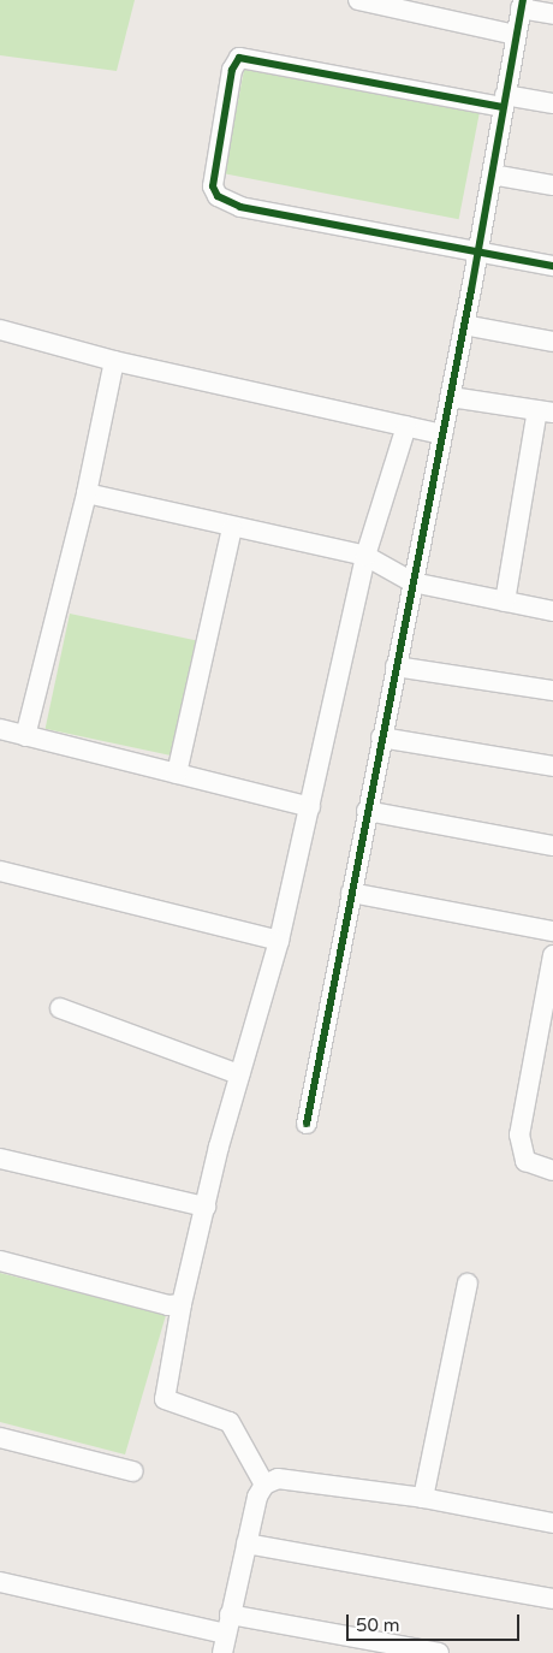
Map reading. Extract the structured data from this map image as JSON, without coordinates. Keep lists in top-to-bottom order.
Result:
{
  "scale_bar": "50 m"
}
